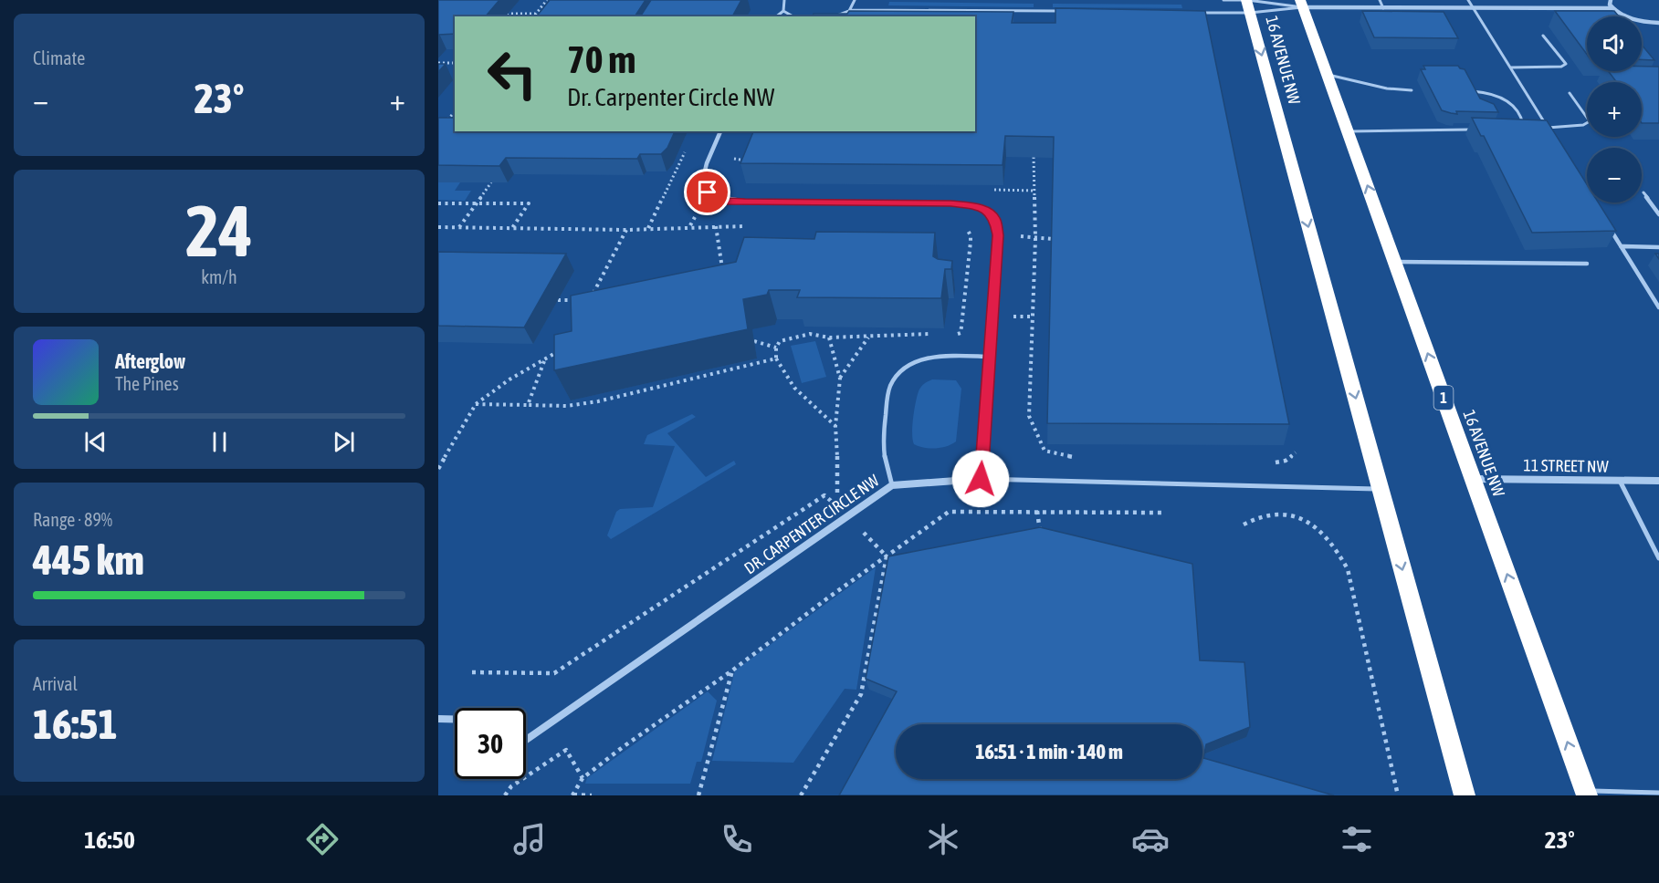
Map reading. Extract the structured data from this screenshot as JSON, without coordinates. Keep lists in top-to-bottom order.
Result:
{
  "streets": {
    "highway": ["16 AVENUE NW", "1"],
    "street": ["11 STREET NW", "DR. CARPENTER CIRCLE NW"]
  },
  "crossings": [
    ["16 AVENUE NW", "11 STREET NW"]
  ],
  "page": {
    "tile": [
      "Climate",
      ["24", "km/h"],
      ["Range · 89%", "445 km"],
      ["Arrival", "16:51"]
    ],
    "map_buttons": ["+", "−"],
    "turn": ["70 m", "Dr. Carpenter Circle NW"],
    "heat": ["−", "23°", "+"],
    "song": ["Afterglow", "The Pines"],
    "limit": "30",
    "trip": "16:51 · 1 min · 140 m",
    "tabs": ["16:50", "23°"]
  }
}
